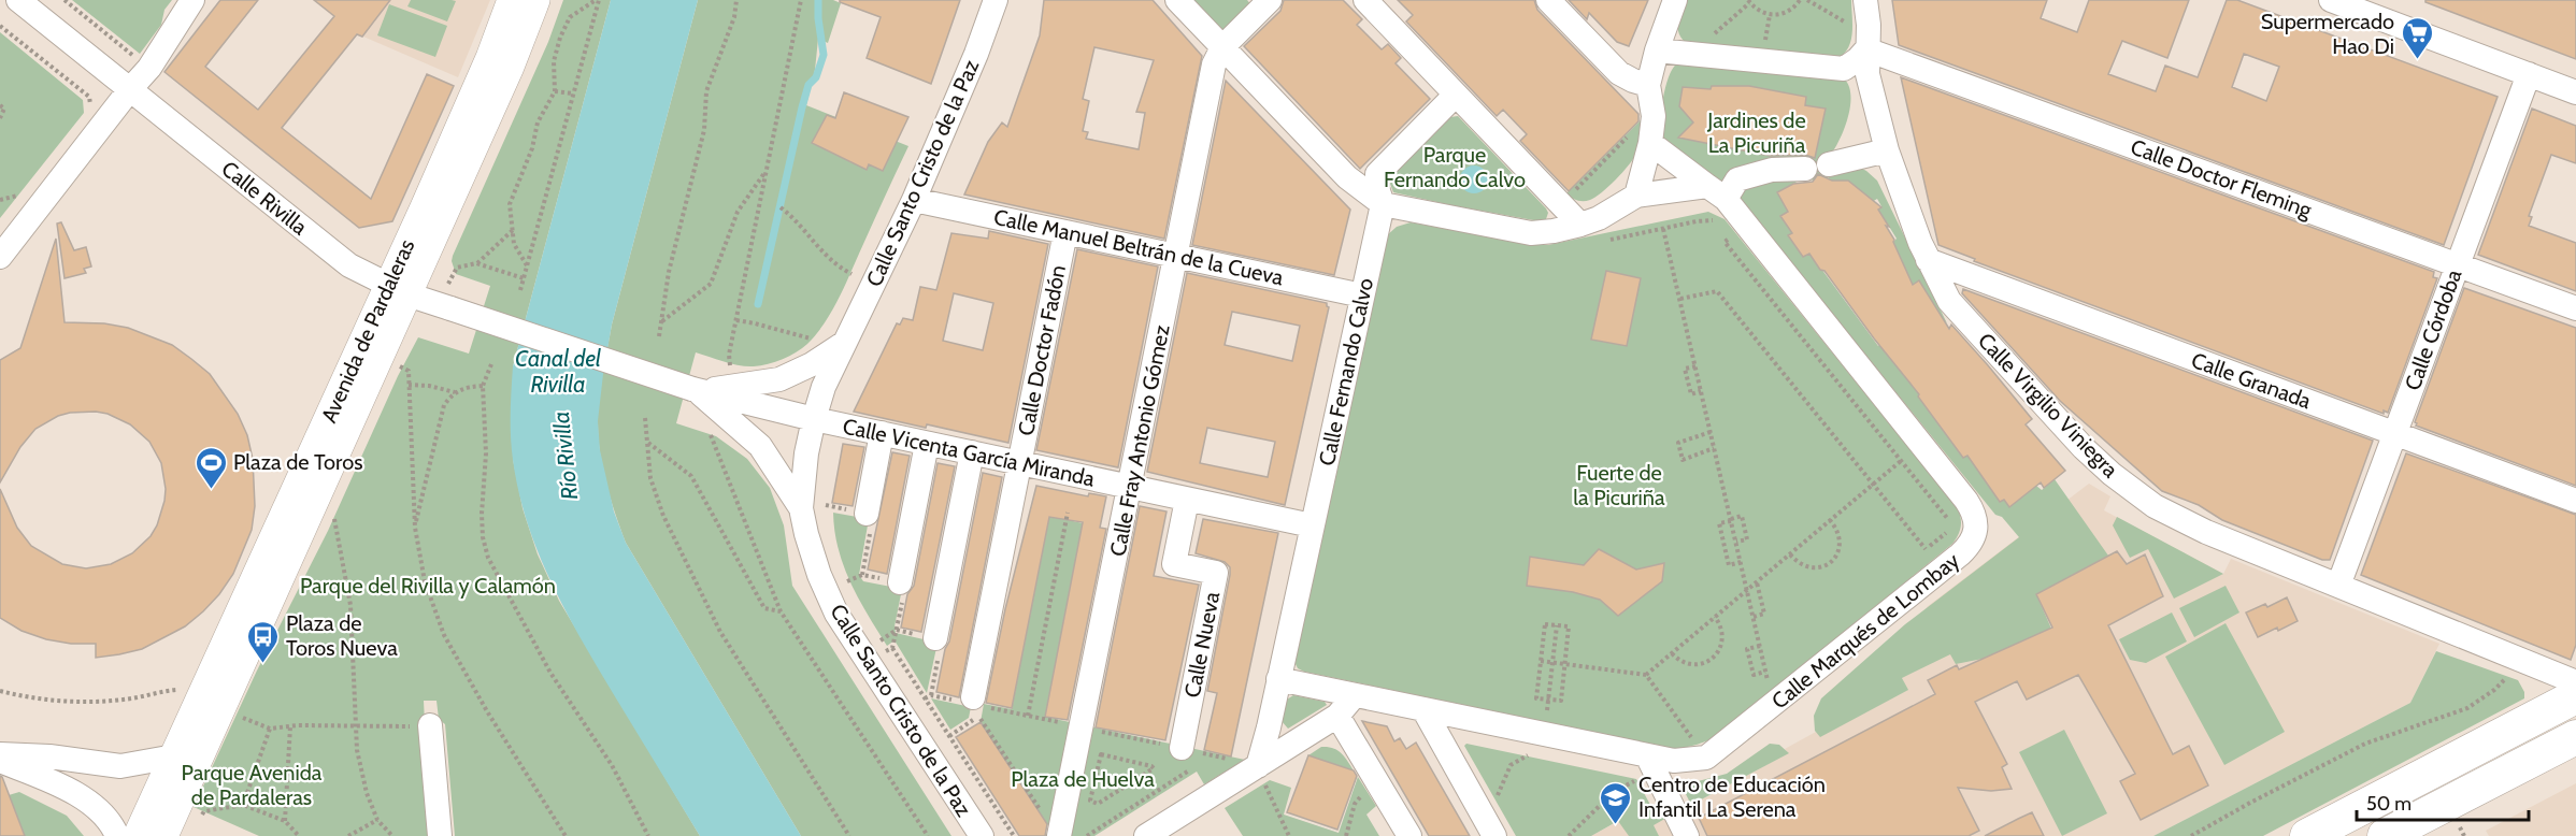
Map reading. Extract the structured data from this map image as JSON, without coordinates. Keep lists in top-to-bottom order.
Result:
{
  "streets": {
    "main road": ["Avenida de Pardaleras"],
    "street": [
      "Calle Santo Cristo de la Paz",
      "Calle Doctor Fleming",
      "Calle Rivilla",
      "Calle Manuel Beltrán de la Cueva",
      "Calle Córdoba",
      "Calle Doctor Fadón",
      "Calle Fernando Calvo",
      "Calle Granada",
      "Calle Virgilio Viniegra",
      "Calle Fray Antonio Gómez",
      "Calle Vicenta García Miranda",
      "Calle Marqués de Lombay",
      "Calle Nueva"
    ]
  },
  "crossings": [
    ["Calle Santo Cristo de la Paz", "Calle Rivilla"],
    ["Calle Santo Cristo de la Paz", "Calle Manuel Beltrán de la Cueva"],
    ["Calle Santo Cristo de la Paz", "Avenida de Pardaleras"],
    ["Calle Santo Cristo de la Paz", "Calle Vicenta García Miranda"],
    ["Calle Doctor Fleming", "Calle Córdoba"],
    ["Calle Doctor Fleming", "Calle Virgilio Viniegra"],
    ["Calle Rivilla", "Avenida de Pardaleras"],
    ["Calle Manuel Beltrán de la Cueva", "Calle Doctor Fadón"],
    ["Calle Manuel Beltrán de la Cueva", "Calle Fernando Calvo"],
    ["Calle Manuel Beltrán de la Cueva", "Calle Fray Antonio Gómez"],
    ["Calle Córdoba", "Calle Granada"],
    ["Calle Córdoba", "Calle Virgilio Viniegra"],
    ["Calle Doctor Fadón", "Calle Vicenta García Miranda"],
    ["Calle Fernando Calvo", "Calle Vicenta García Miranda"],
    ["Calle Granada", "Calle Virgilio Viniegra"],
    ["Calle Fray Antonio Gómez", "Calle Vicenta García Miranda"],
    ["Calle Vicenta García Miranda", "Calle Nueva"]
  ],
  "water": ["Canal del Rivilla", "Río Rivilla"],
  "parks": [
    "Jardines de La Picuriña",
    "Parque Fernando Calvo",
    "Fuerte de la Picuriña",
    "Parque del Rivilla y Calamón",
    "Parque Avenida de Pardaleras",
    "Plaza de Huelva"
  ],
  "places": {
    "supermarket": ["Supermercado Hao Di"],
    "sports": ["Plaza de Toros"],
    "bus stop": ["Plaza de Toros Nueva"],
    "school or university": ["Centro de Educación Infantil La Serena"]
  },
  "scale_bar": "50 m"
}
